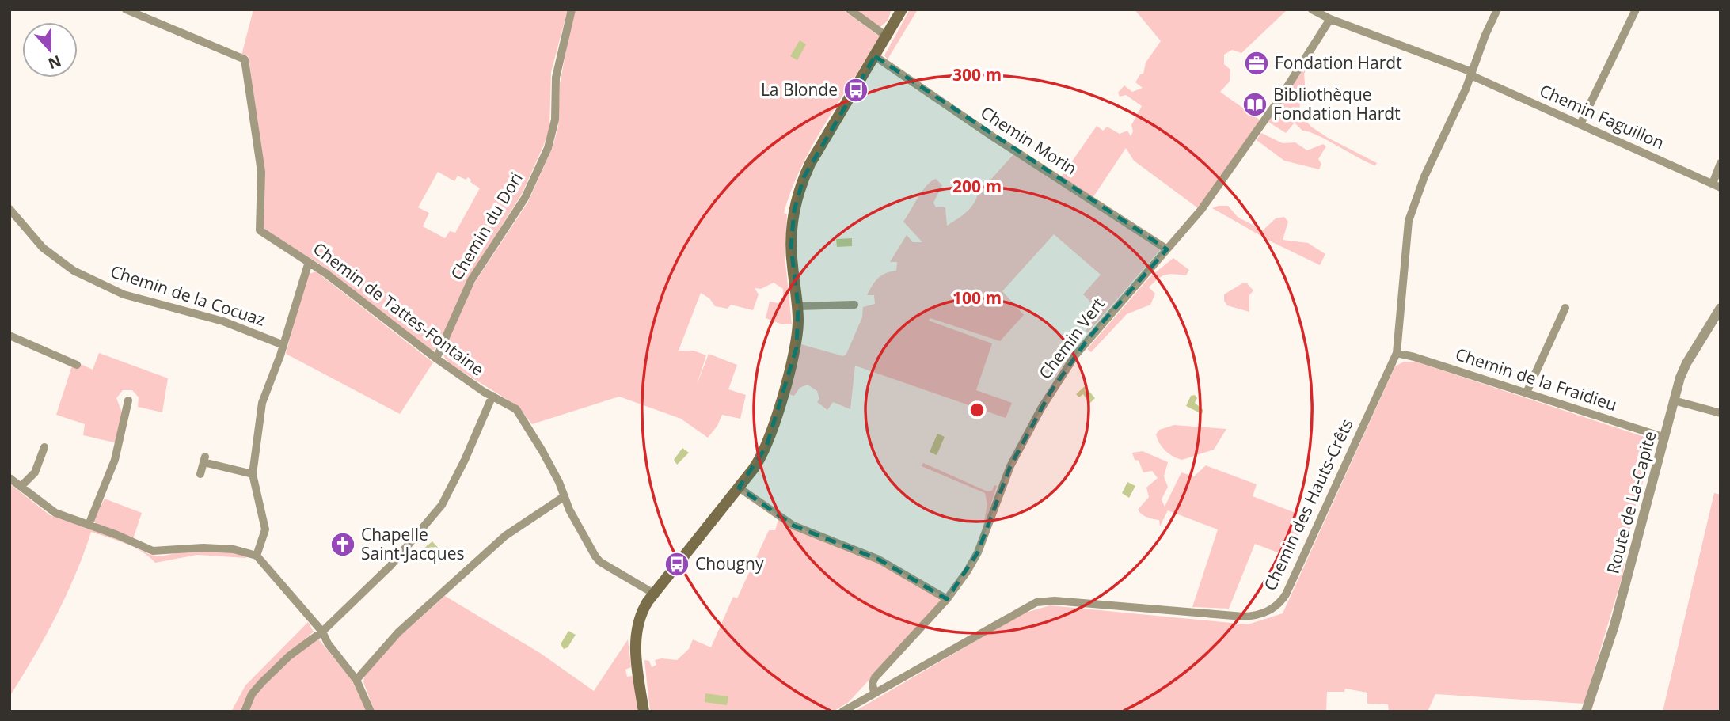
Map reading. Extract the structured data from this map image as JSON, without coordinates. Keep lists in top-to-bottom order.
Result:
{
  "streets": {
    "street": [
      "Chemin Faguillon",
      "Chemin Morin",
      "Chemin du Dori",
      "Chemin de la Cocuaz",
      "Chemin de Tattes-Fontaine",
      "Chemin Vert",
      "Chemin de la Fraidieu",
      "Route de La-Capite",
      "Chemin des Hauts-Crêts"
    ]
  },
  "crossings": [
    ["Chemin Faguillon", "Chemin Vert"],
    ["Chemin Faguillon", "Chemin des Hauts-Crêts"],
    ["Chemin Morin", "Chemin Vert"],
    ["Chemin du Dori", "Chemin de Tattes-Fontaine"],
    ["Chemin Vert", "Chemin des Hauts-Crêts"],
    ["Chemin de la Fraidieu", "Route de La-Capite"],
    ["Chemin de la Fraidieu", "Chemin des Hauts-Crêts"]
  ],
  "places": {
    "office": ["Fondation Hardt"],
    "bus stop": ["La Blonde", "Chougny"],
    "library": ["Bibliothèque Fondation Hardt"],
    "church": ["Chapelle Saint-Jacques"]
  },
  "north": "bottom",
  "rings": ["300 m", "200 m", "100 m"]
}
